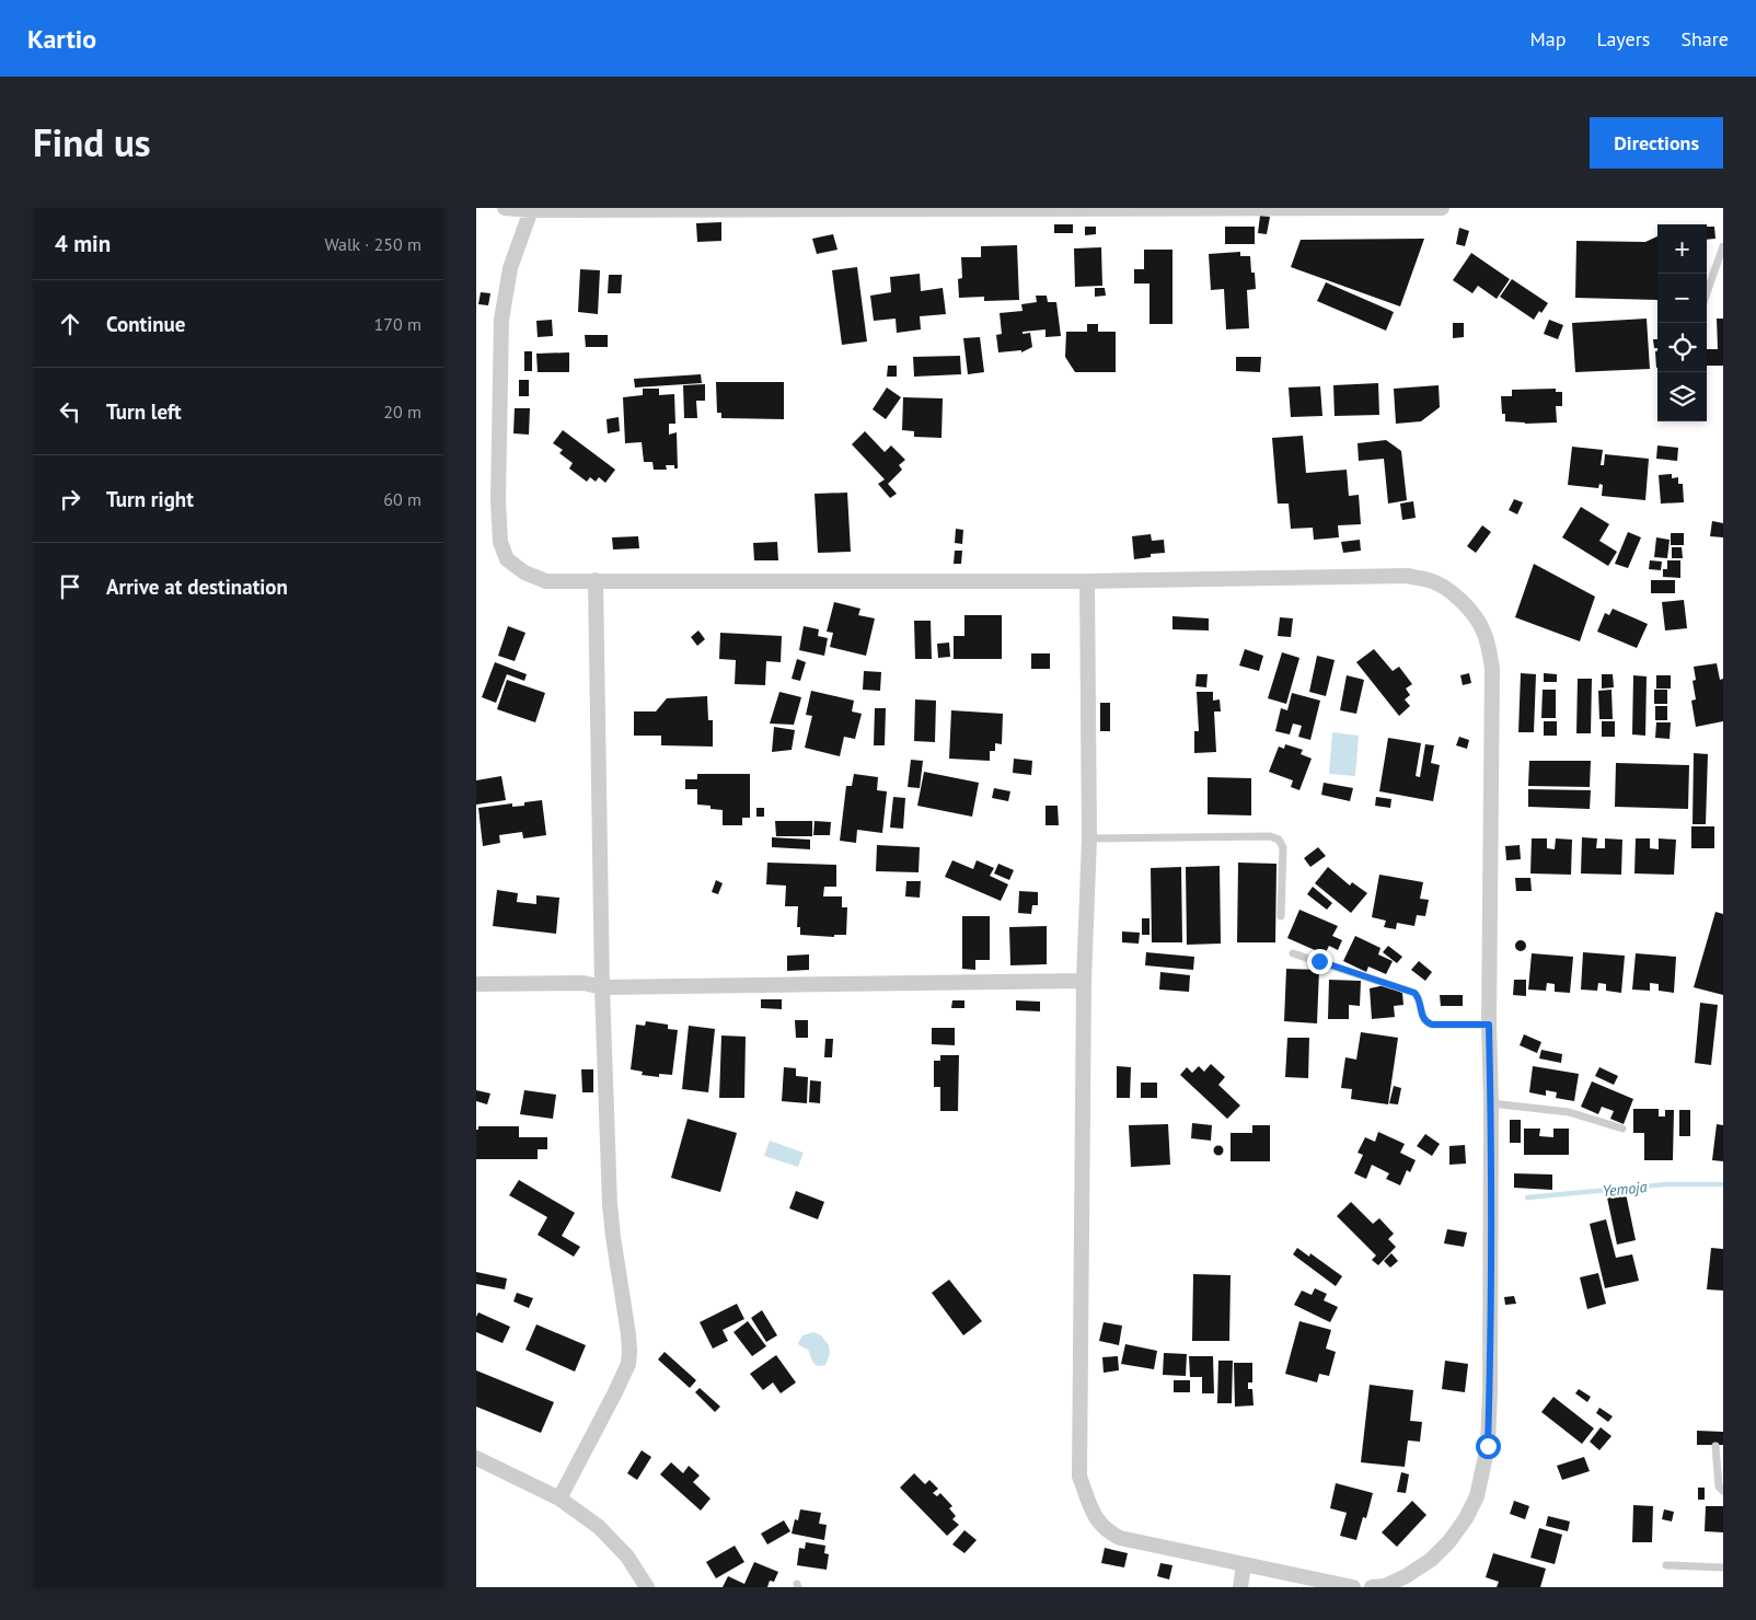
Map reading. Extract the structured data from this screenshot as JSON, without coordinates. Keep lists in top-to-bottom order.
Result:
{
  "water": ["Yemoja"],
  "page": {
    "header": "Kartio",
    "nav": ["Map", "Layers", "Share"],
    "title": "Find us",
    "buttons": "Directions",
    "heading": ["4 min", "Walk · 250 m"],
    "map_buttons": ["+", "−"],
    "list": [
      ["Continue", "170 m"],
      ["Turn left", "20 m"],
      ["Turn right", "60 m"],
      "Arrive at destination"
    ]
  }
}
